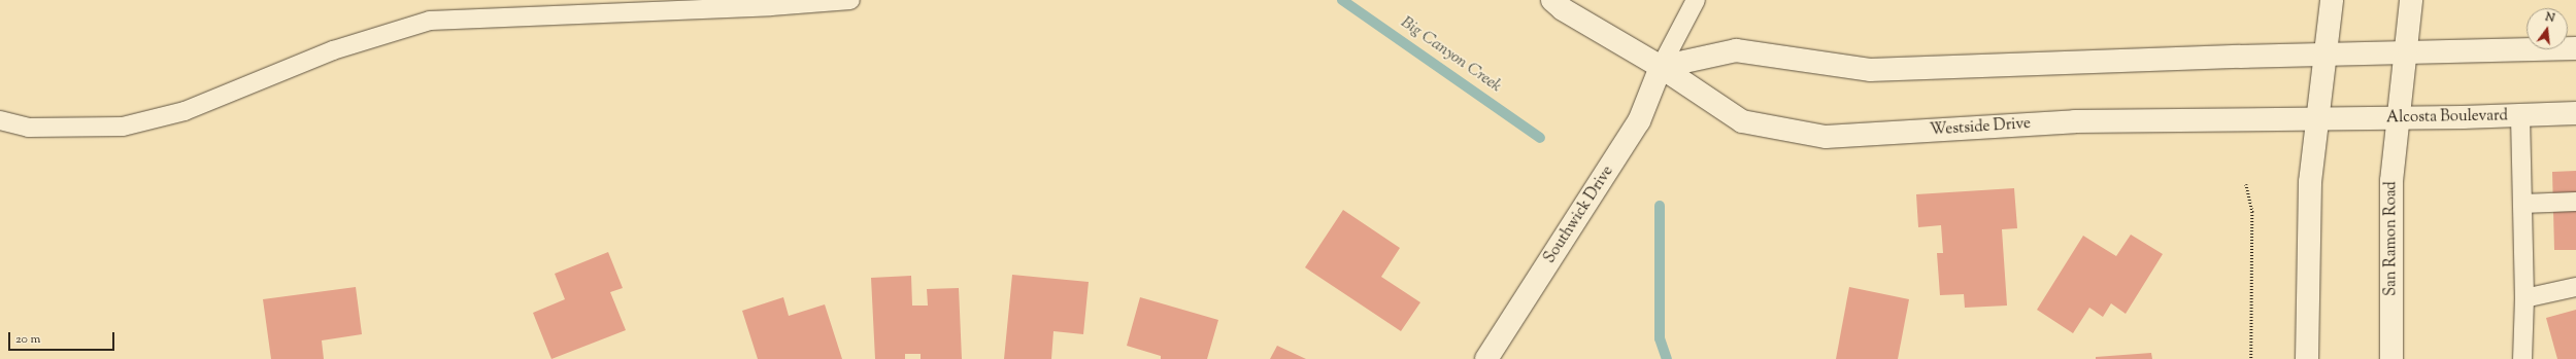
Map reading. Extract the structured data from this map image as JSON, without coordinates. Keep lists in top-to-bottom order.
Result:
{
  "streets": {
    "street": [
      "Alcosta Boulevard",
      "Westside Drive",
      "Southwick Drive",
      "San Ramon Road"
    ]
  },
  "crossings": [
    ["Alcosta Boulevard", "Westside Drive"],
    ["Alcosta Boulevard", "San Ramon Road"],
    ["Westside Drive", "Southwick Drive"]
  ],
  "water": ["Big Canyon Creek"],
  "scale_bar": "20 m",
  "north": "top"
}
